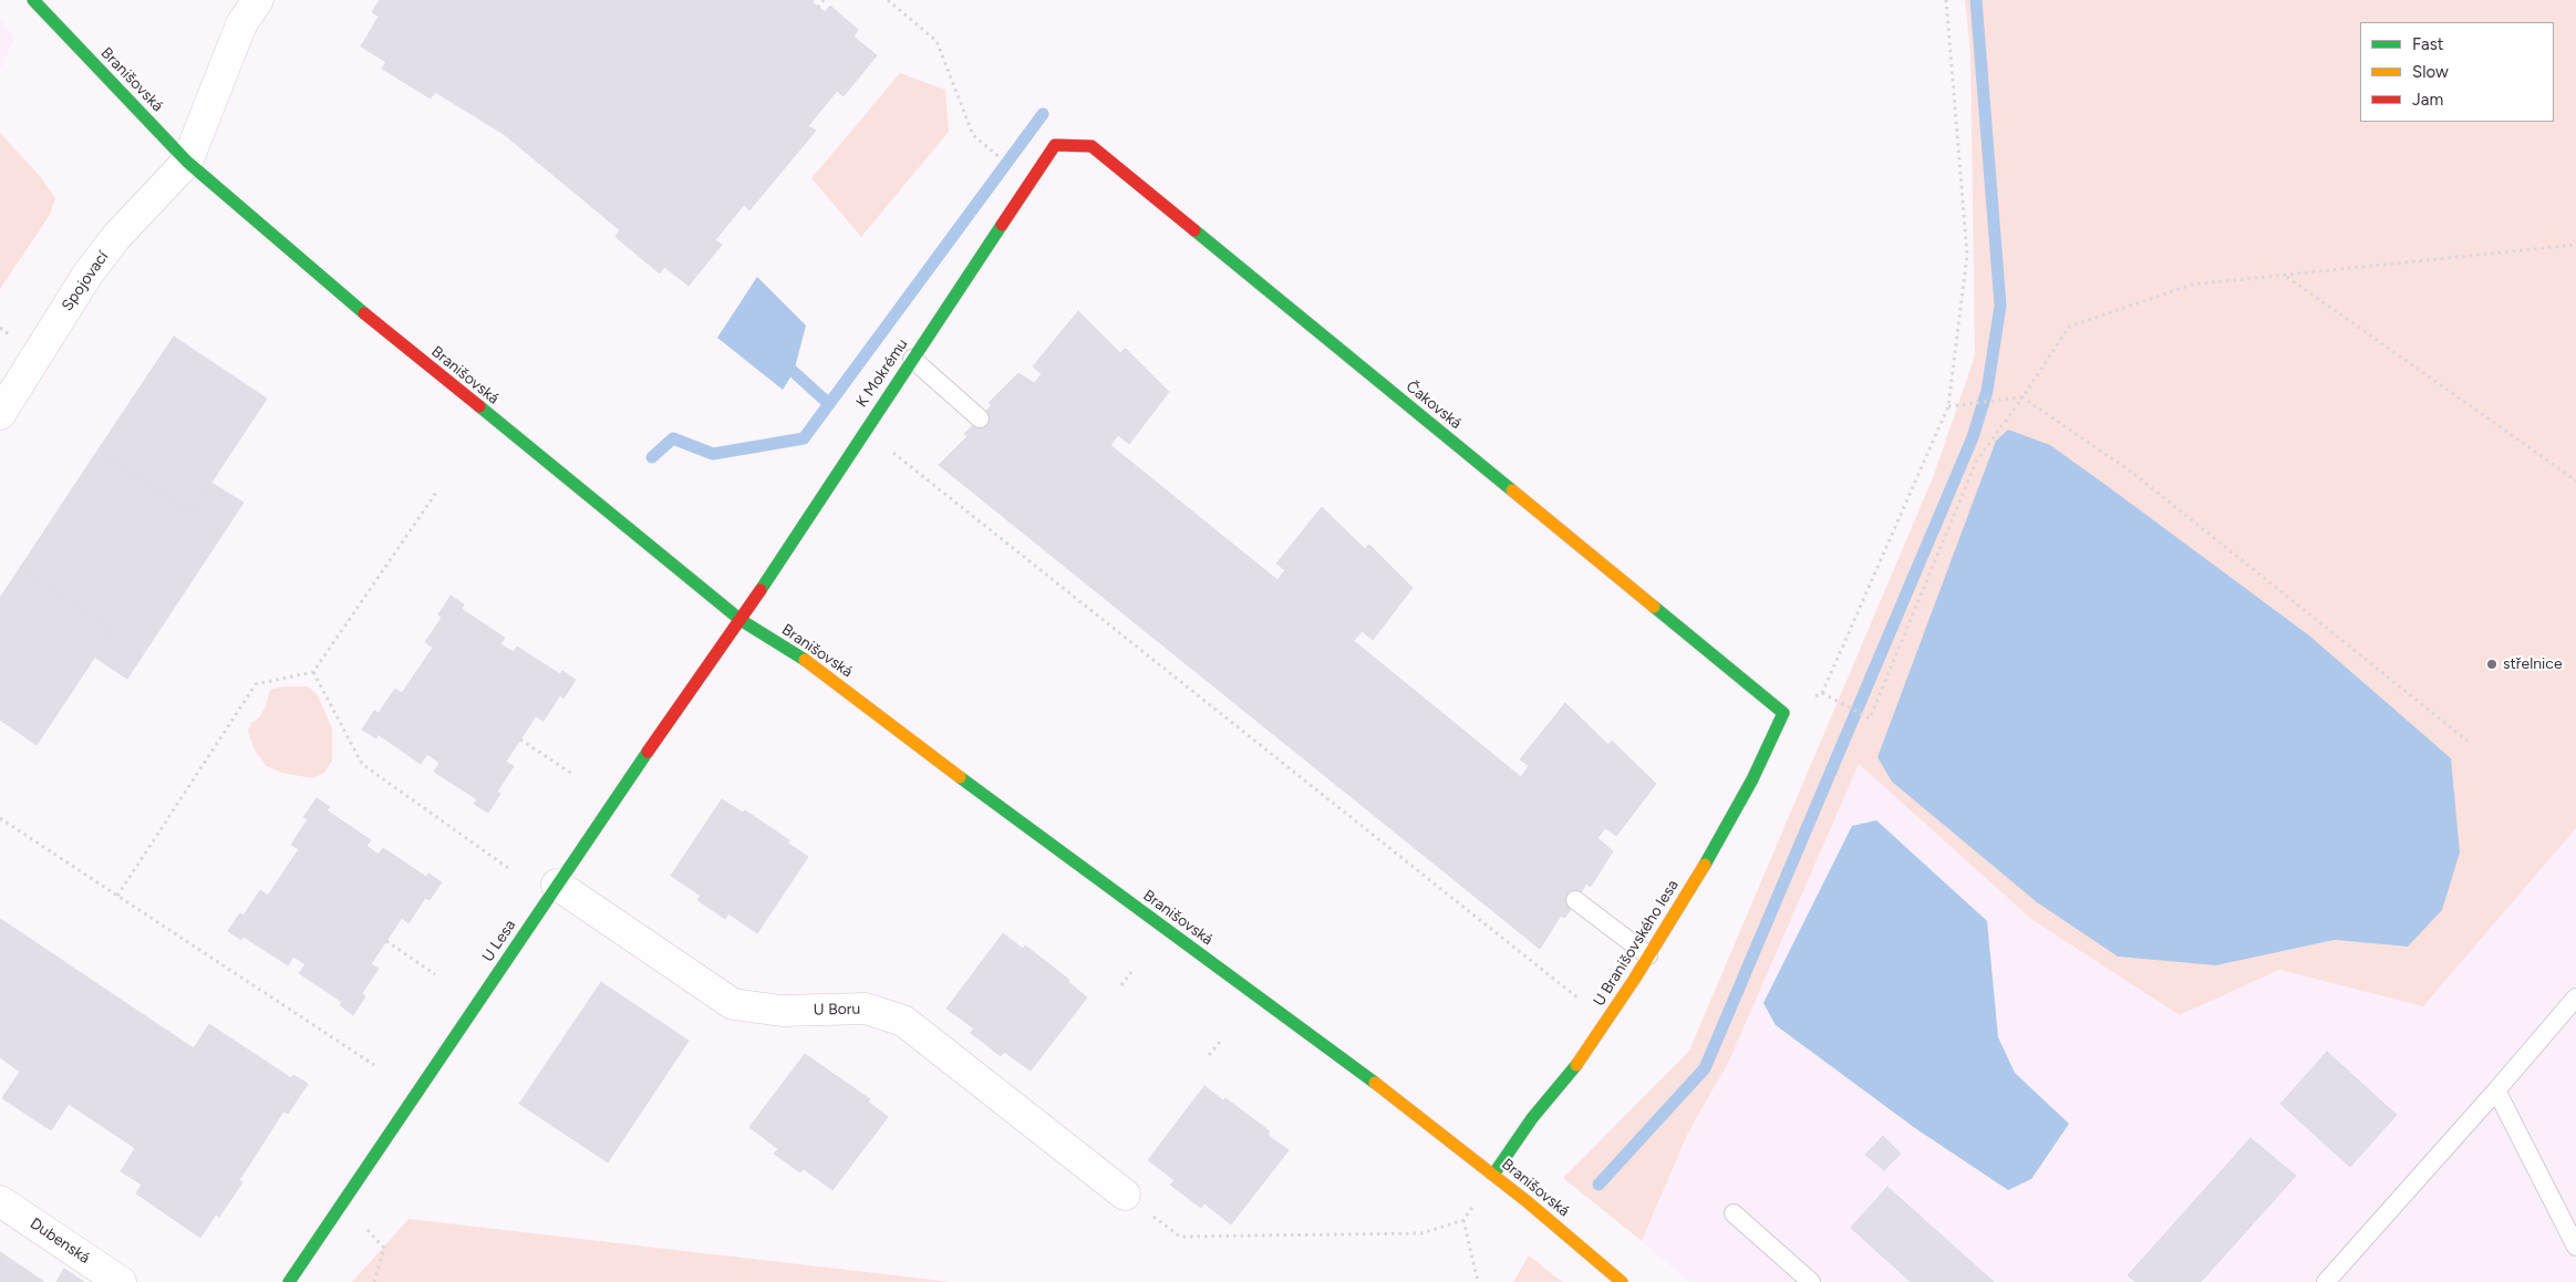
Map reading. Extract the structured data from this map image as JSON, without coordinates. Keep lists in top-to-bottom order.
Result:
{
  "streets": {
    "street": [
      "Branišovská",
      "Spojovací",
      "K Mokrému",
      "Čakovská",
      "U Lesa",
      "U Branišovského lesa",
      "U Boru",
      "Dubenská"
    ]
  },
  "crossings": [
    ["Branišovská", "Spojovací"],
    ["Branišovská", "K Mokrému"],
    ["Branišovská", "U Lesa"],
    ["Branišovská", "U Branišovského lesa"],
    ["K Mokrému", "Čakovská"],
    ["K Mokrému", "U Lesa"],
    ["Čakovská", "U Branišovského lesa"],
    ["U Lesa", "U Boru"]
  ],
  "places": ["střelnice"],
  "legend": ["Fast", "Slow", "Jam"]
}
